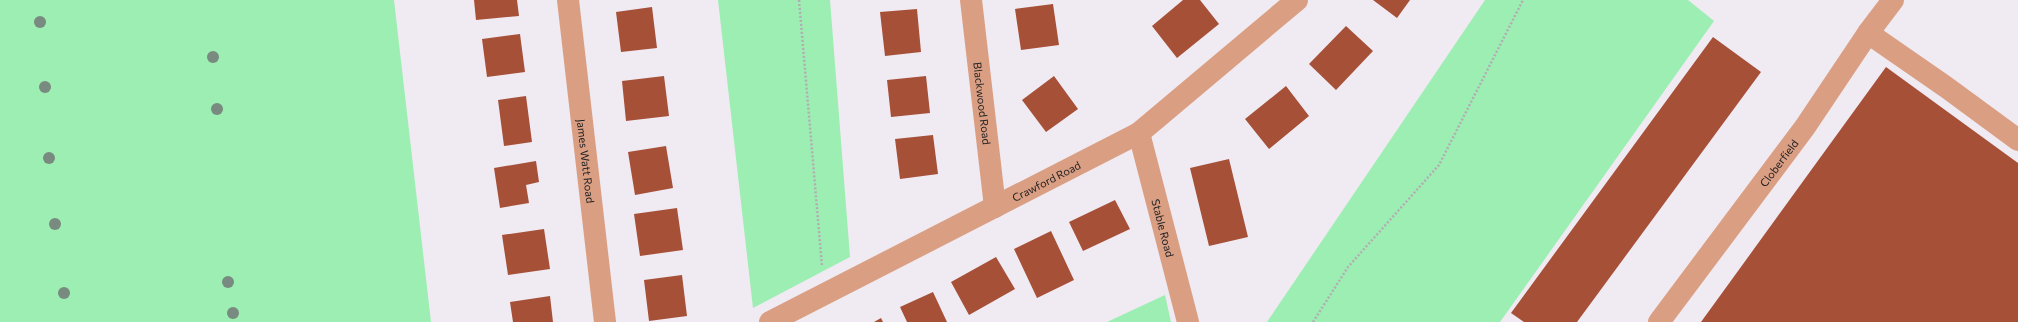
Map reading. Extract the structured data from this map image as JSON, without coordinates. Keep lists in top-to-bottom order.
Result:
{
  "streets": {
    "street": [
      "Blackwood Road",
      "James Watt Road",
      "Cloberfield",
      "Crawford Road",
      "Stable Road"
    ]
  },
  "crossings": [
    ["Blackwood Road", "Crawford Road"],
    ["Crawford Road", "Stable Road"]
  ]
}
